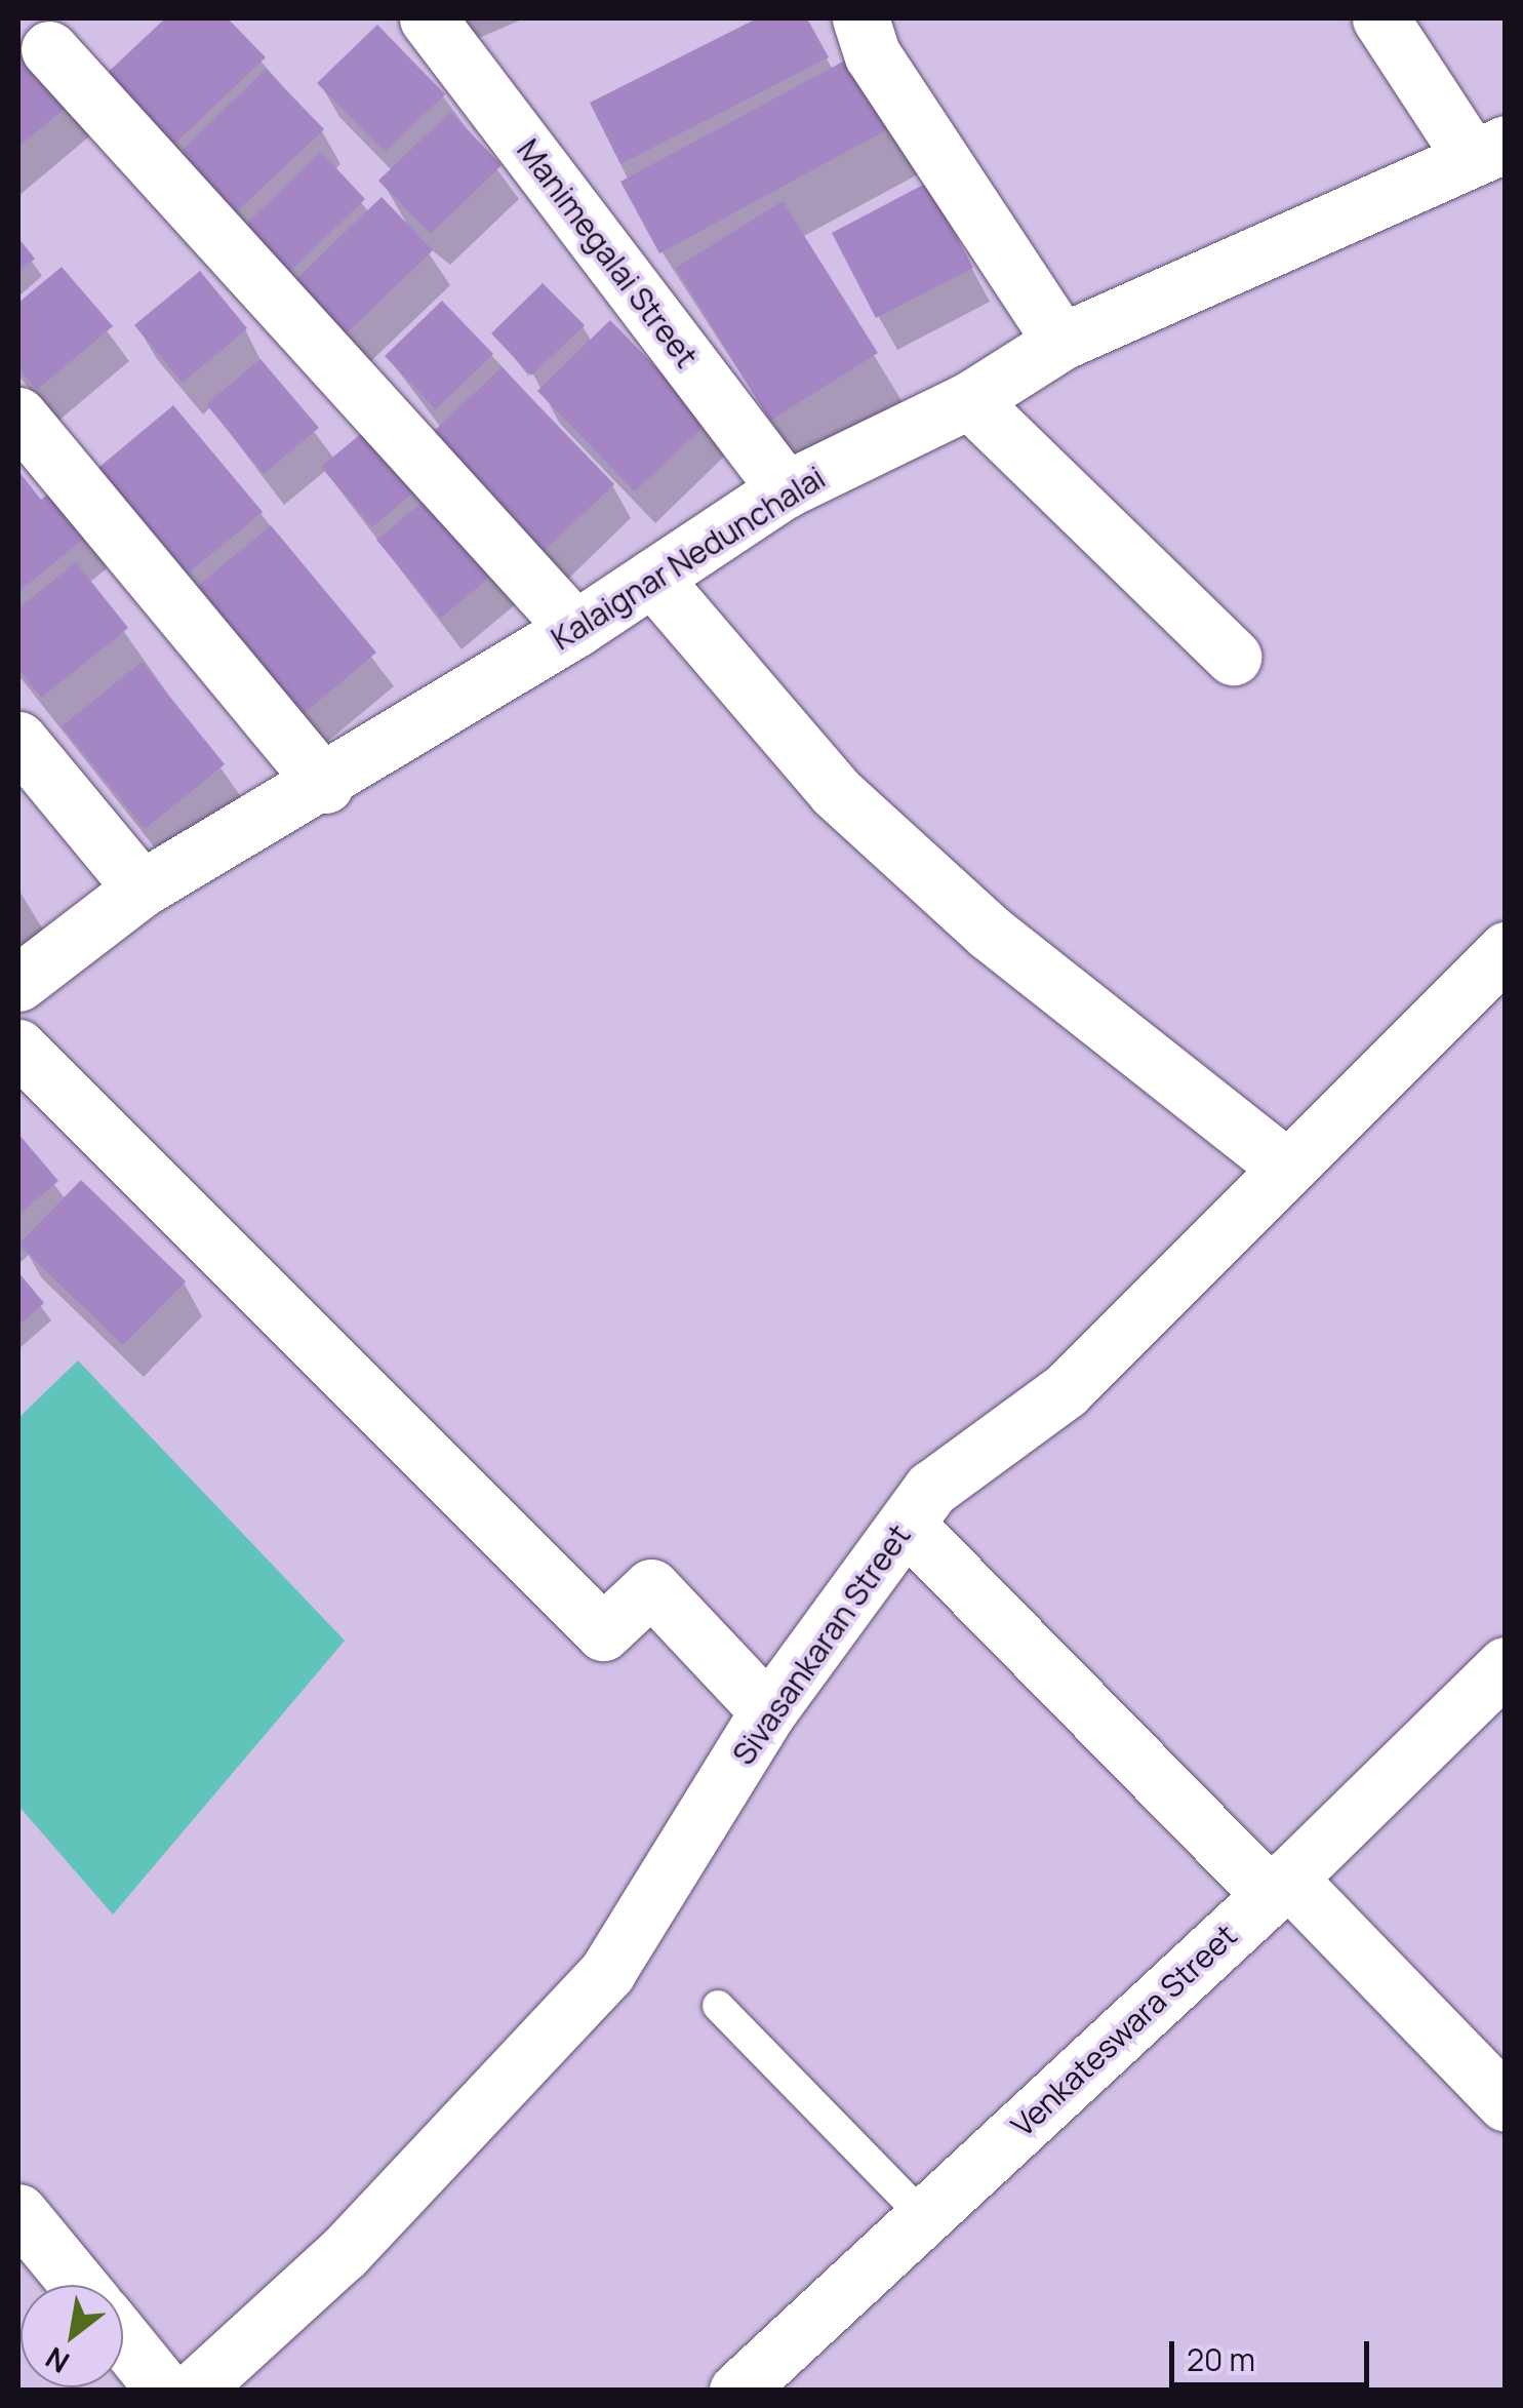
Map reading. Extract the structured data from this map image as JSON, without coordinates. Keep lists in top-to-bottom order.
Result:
{
  "streets": {
    "street": [
      "Manimegalai Street",
      "Kalaignar Nedunchalai",
      "Sivasankaran Street",
      "Venkateswara Street"
    ]
  },
  "crossings": [
    ["Manimegalai Street", "Kalaignar Nedunchalai"]
  ],
  "scale_bar": "20 m",
  "north": "bottom left"
}
